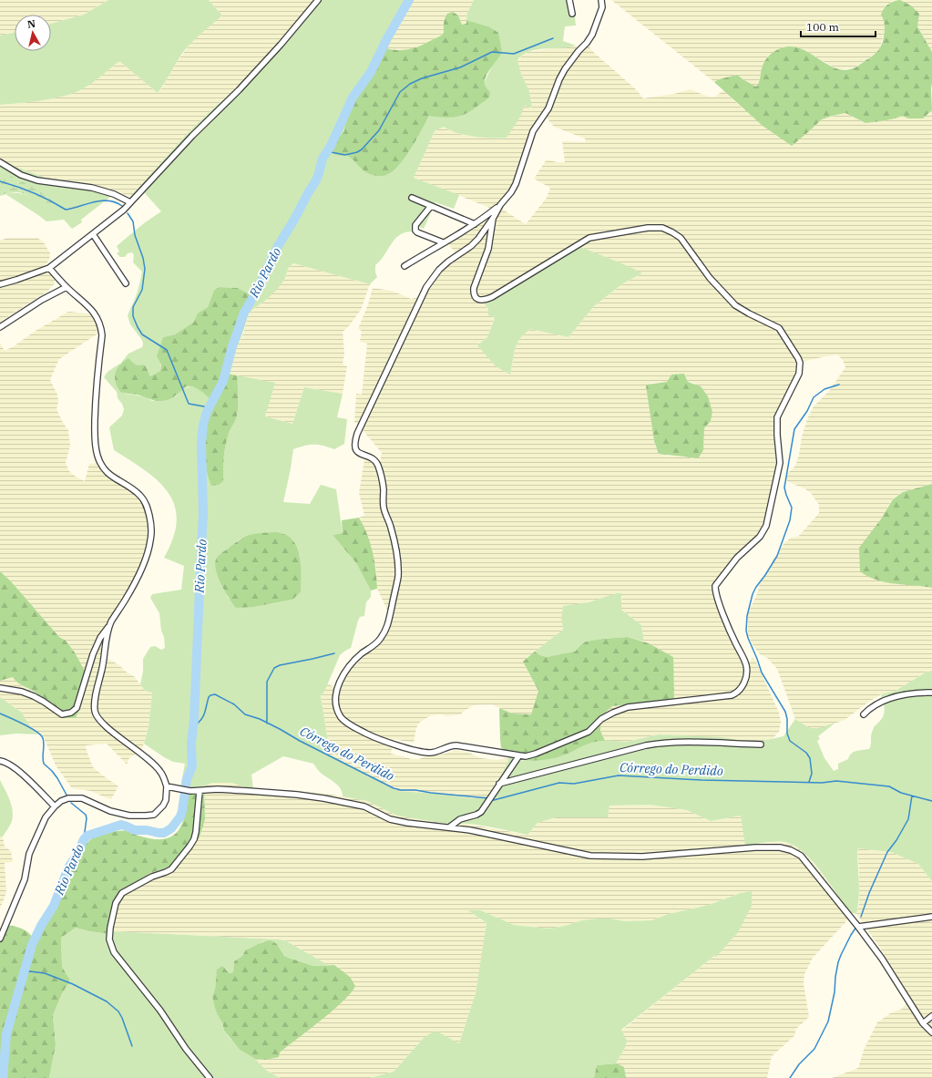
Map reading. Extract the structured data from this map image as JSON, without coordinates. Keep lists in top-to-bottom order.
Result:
{
  "water": ["Rio Pardo", "Córrego do Perdido"],
  "scale_bar": "100 m",
  "north": "top"
}
